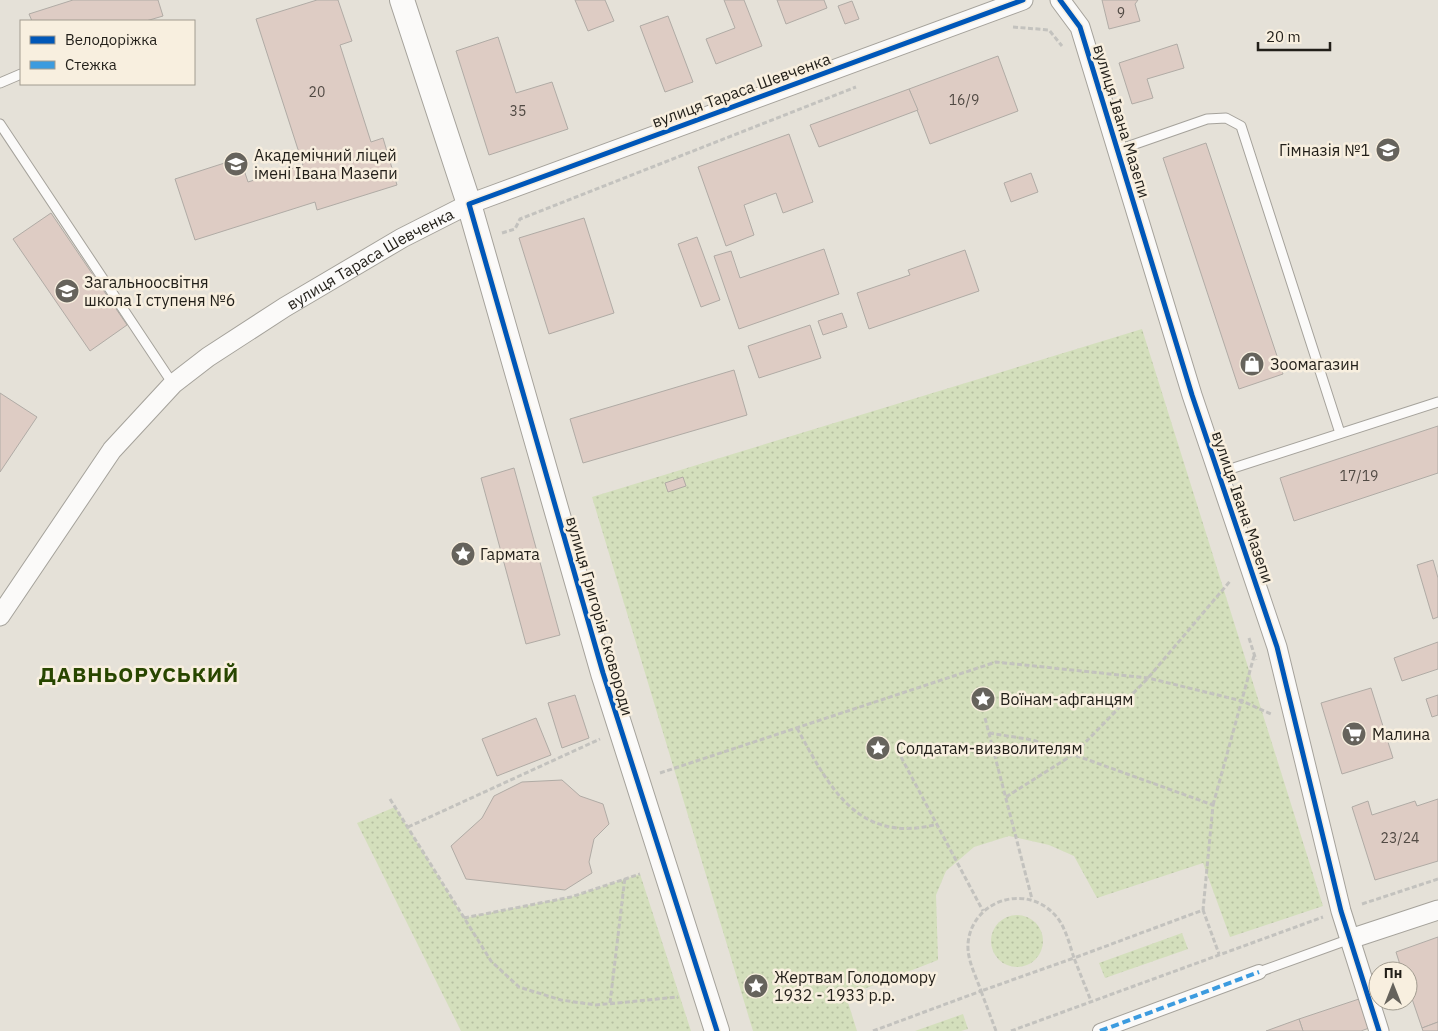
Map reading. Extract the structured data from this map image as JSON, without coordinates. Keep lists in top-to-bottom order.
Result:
{
  "streets": {
    "street": ["вулиця Тараса Шевченка", "вулиця Івана Мазепи", "вулиця Григорія Сковороди"]
  },
  "crossings": [
    ["вулиця Тараса Шевченка", "вулиця Григорія Сковороди"]
  ],
  "districts": ["ДАВНЬОРУСЬКИЙ"],
  "places": {
    "school or university": ["Гімназія №1", "Академічний ліцей імені Івана Мазепи", "Загальноосвітня школа І ступеня №6"],
    "shop": ["Зоомагазин"],
    "place": [
      "Гармата",
      "Воїнам-афганцям",
      "Солдатам-визволителям",
      "Жертвам Голодомору 1932 - 1933 р.р."
    ],
    "supermarket": ["Малина"]
  },
  "house_numbers": [
    "9",
    "20",
    "16/9",
    "35",
    "17/19",
    "23/24"
  ],
  "legend": ["Велодоріжка", "Стежка"],
  "scale_bar": "20 m",
  "north": "top"
}
